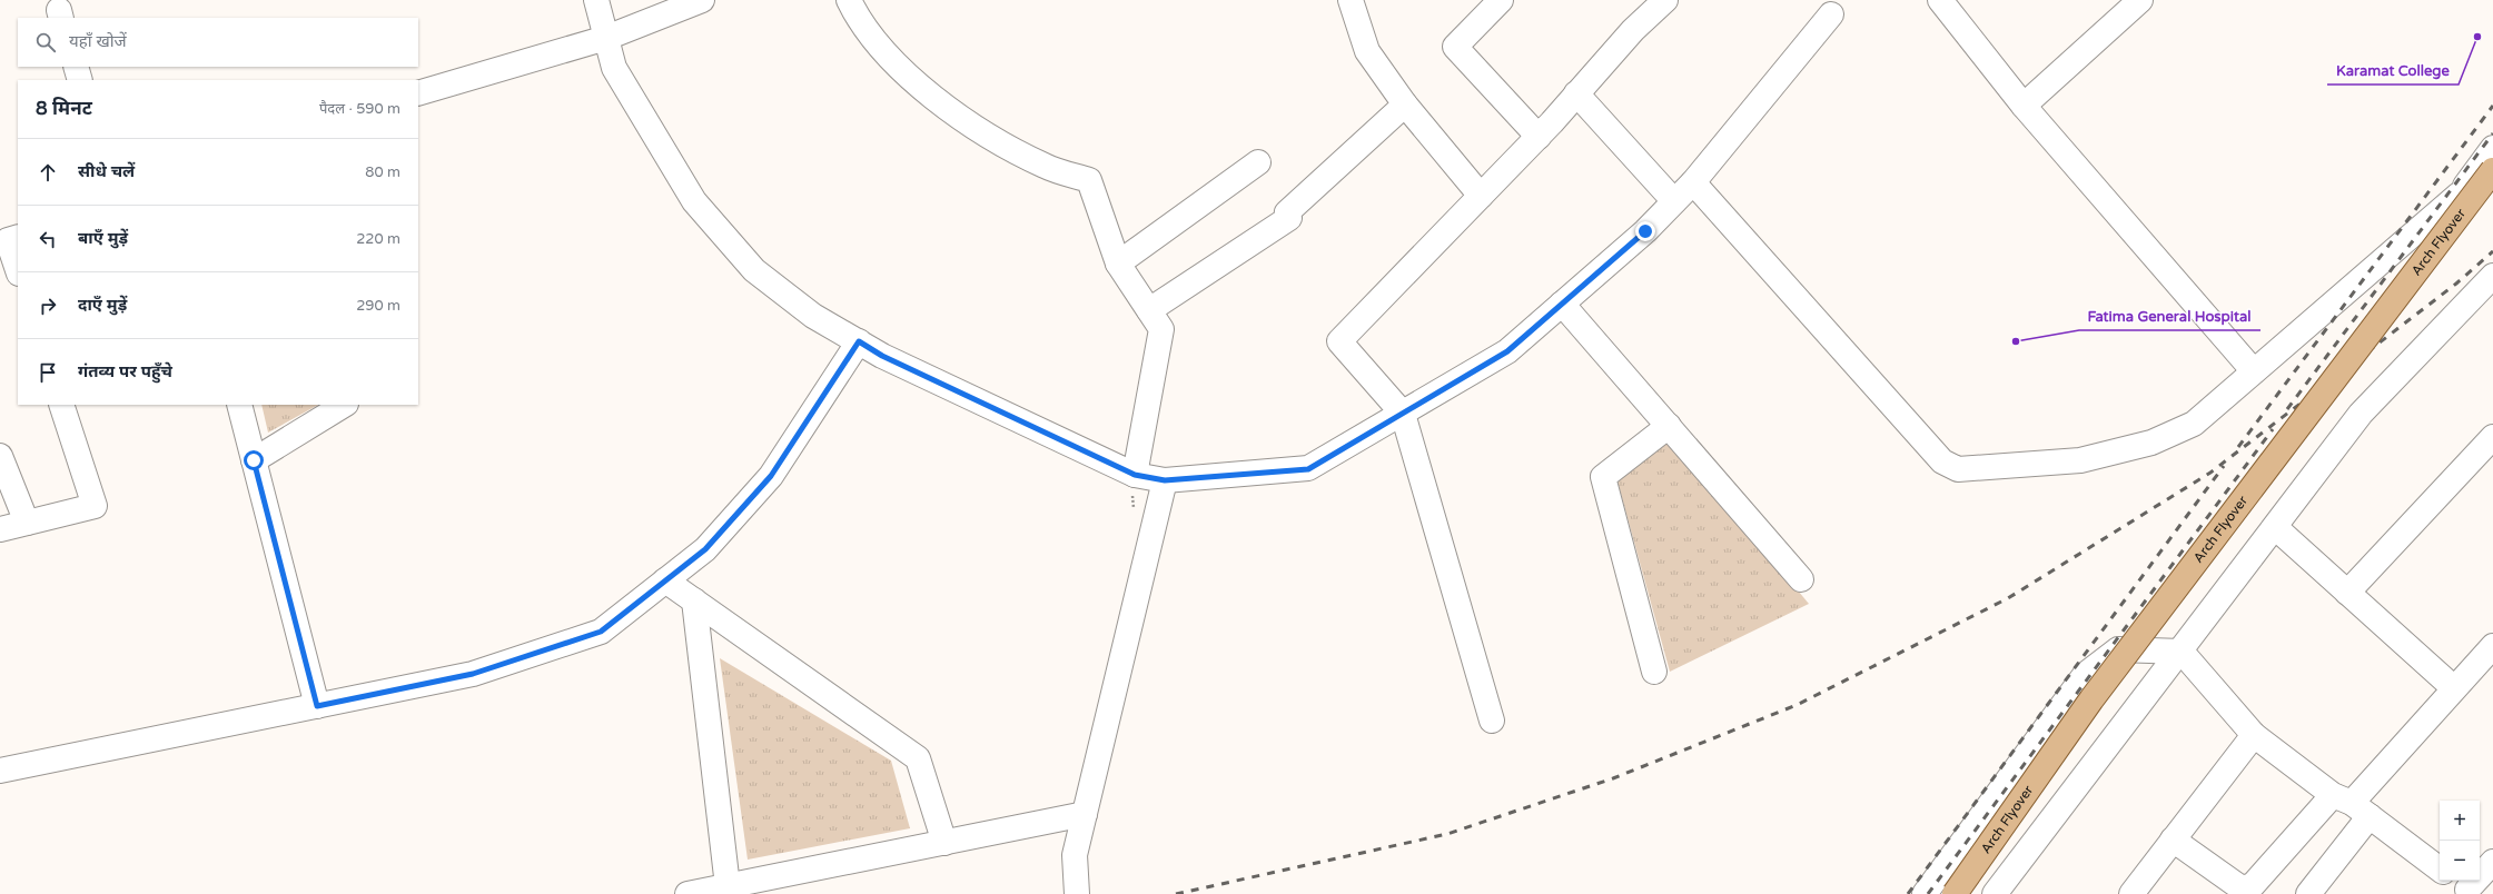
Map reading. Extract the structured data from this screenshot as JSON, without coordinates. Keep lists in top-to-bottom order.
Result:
{
  "streets": {
    "main road": ["Arch Flyover"]
  },
  "places": ["Karamat College", "Fatima General Hospital"],
  "page": {
    "search": "यहाँ खोजें",
    "heading": ["8 मिनट", "पैदल · 590 m"],
    "list": [
      ["सीधे चलें", "80 m"],
      ["बाएँ मुड़ें", "220 m"],
      ["दाएँ मुड़ें", "290 m"],
      "गंतव्य पर पहुँचे"
    ],
    "map_buttons": ["+", "−"]
  }
}
